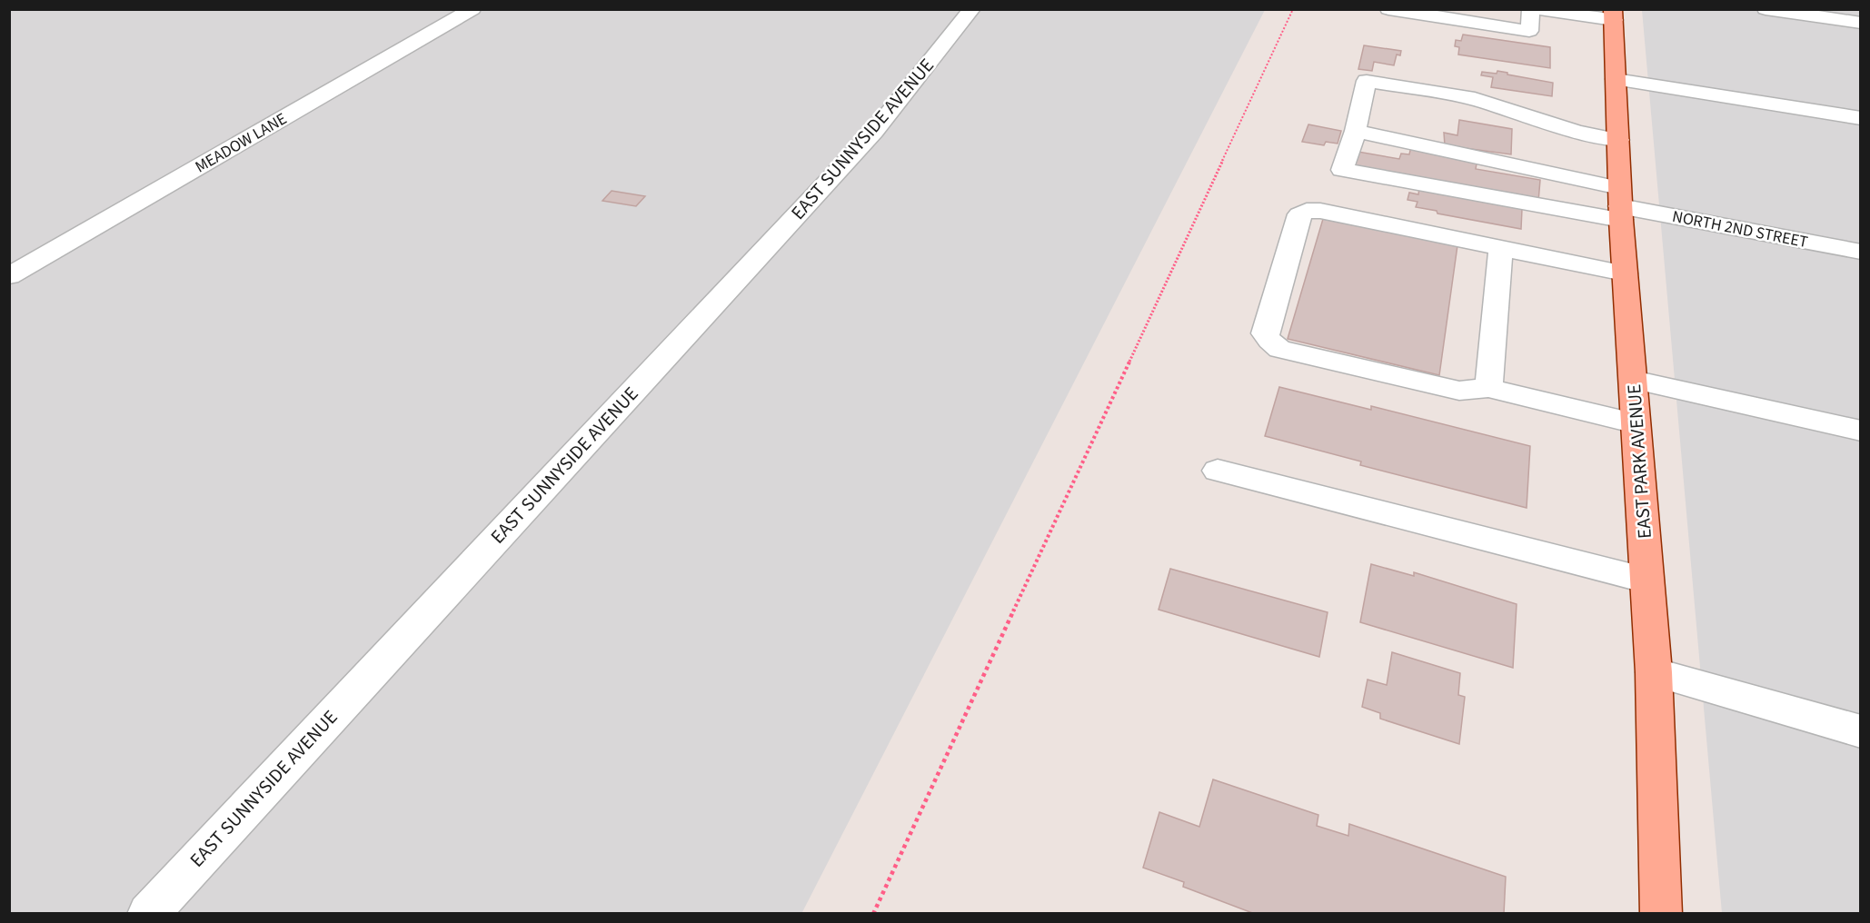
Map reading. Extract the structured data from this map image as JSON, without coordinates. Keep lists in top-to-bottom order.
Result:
{
  "streets": {
    "main road": ["EAST PARK AVENUE"],
    "street": ["EAST SUNNYSIDE AVENUE", "MEADOW LANE", "NORTH 2ND STREET"]
  },
  "crossings": [
    ["NORTH 2ND STREET", "EAST PARK AVENUE"]
  ]
}
